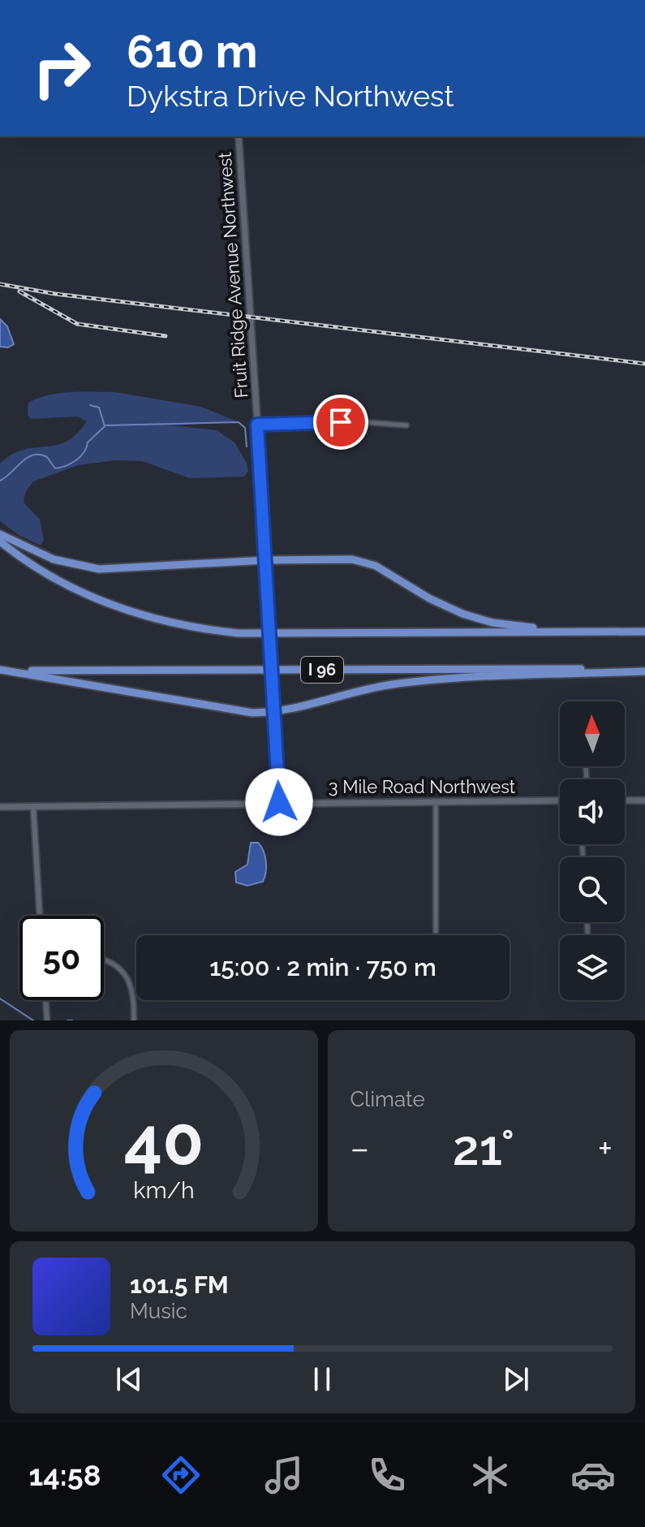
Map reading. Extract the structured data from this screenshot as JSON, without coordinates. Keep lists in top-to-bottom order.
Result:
{
  "streets": {
    "highway": ["I 96"],
    "main road": ["Fruit Ridge Avenue Northwest", "3 Mile Road Northwest"]
  },
  "crossings": [
    ["Fruit Ridge Avenue Northwest", "3 Mile Road Northwest"]
  ],
  "north": "top",
  "page": {
    "turn": ["610 m", "Dykstra Drive Northwest"],
    "limit": "50",
    "trip": "15:00 · 2 min · 750 m",
    "tile": "Climate",
    "heat": ["−", "21°", "+"],
    "song": ["101.5 FM", "Music"],
    "tabs": "14:58",
    "gauge": ["40", "km/h"]
  }
}
